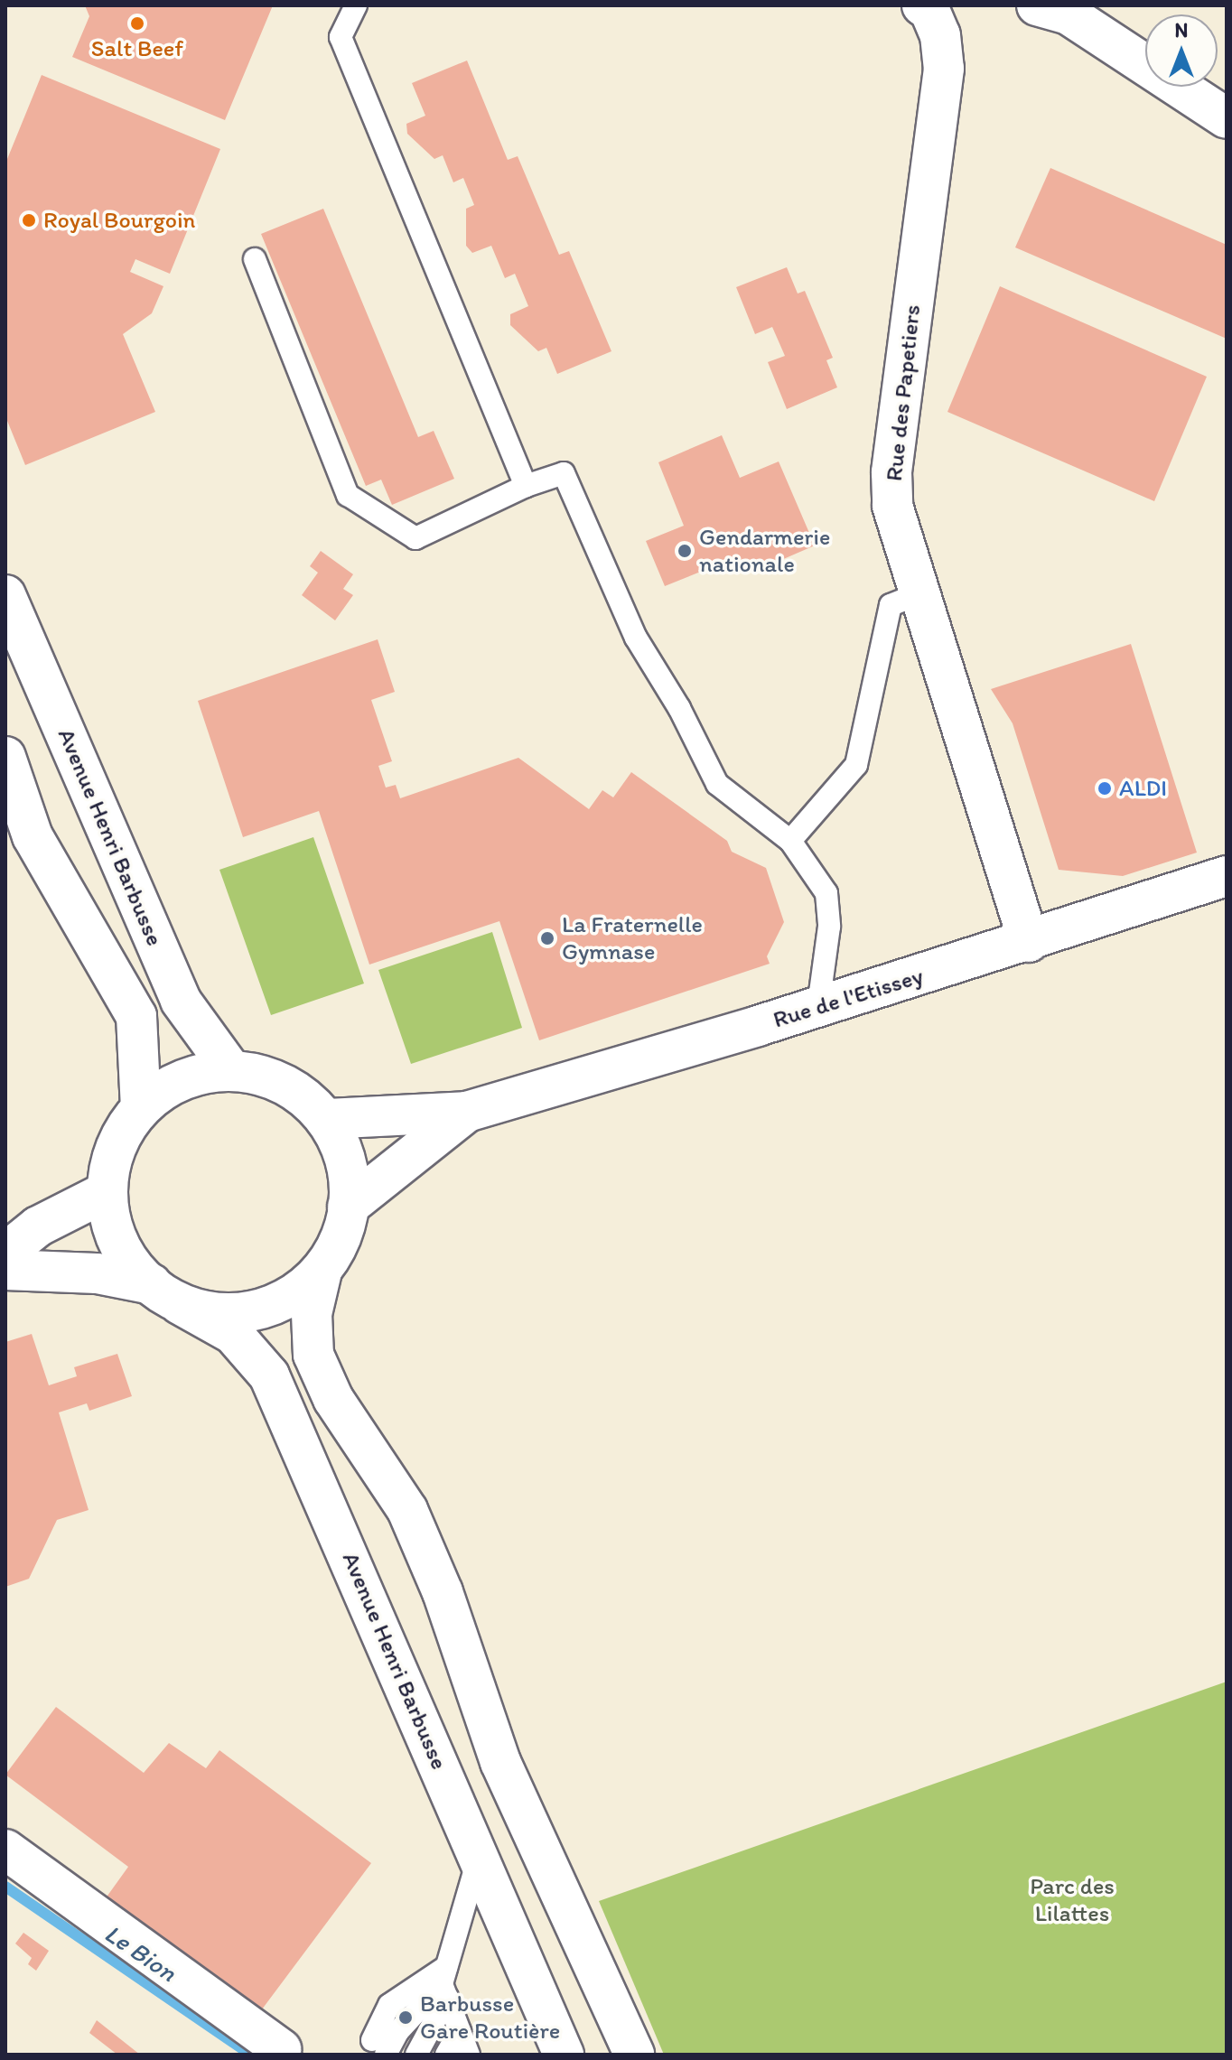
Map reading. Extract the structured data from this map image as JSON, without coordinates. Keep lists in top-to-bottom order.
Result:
{
  "streets": {
    "main road": ["Rue des Papetiers", "Avenue Henri Barbusse", "Rue de l'Etissey"]
  },
  "crossings": [
    ["Rue des Papetiers", "Rue de l'Etissey"],
    ["Avenue Henri Barbusse", "Rue de l'Etissey"]
  ],
  "water": ["Le Bion"],
  "parks": ["Parc des Lilattes"],
  "places": [
    "Salt Beef",
    "Royal Bourgoin",
    "Gendarmerie nationale",
    "ALDI",
    "La Fraternelle Gymnase",
    "Barbusse Gare Routière"
  ],
  "north": "top"
}
